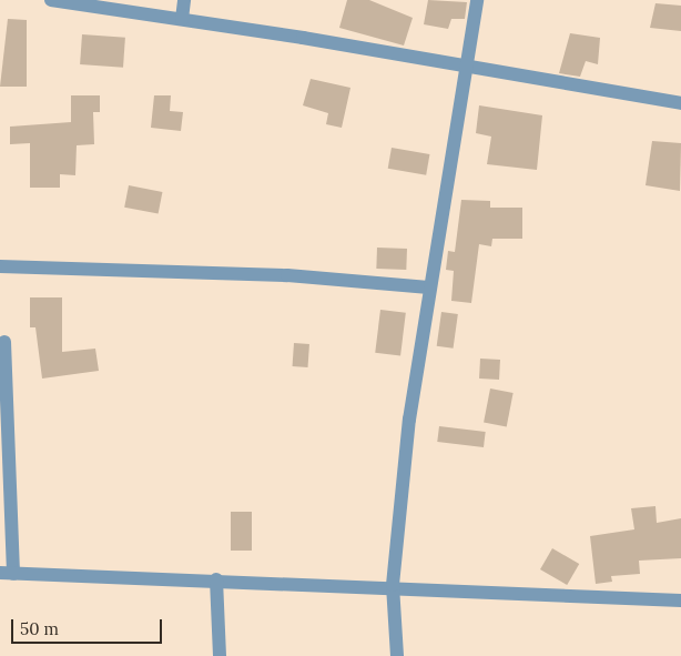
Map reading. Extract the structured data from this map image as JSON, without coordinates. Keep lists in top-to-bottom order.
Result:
{
  "scale_bar": "50 m"
}
